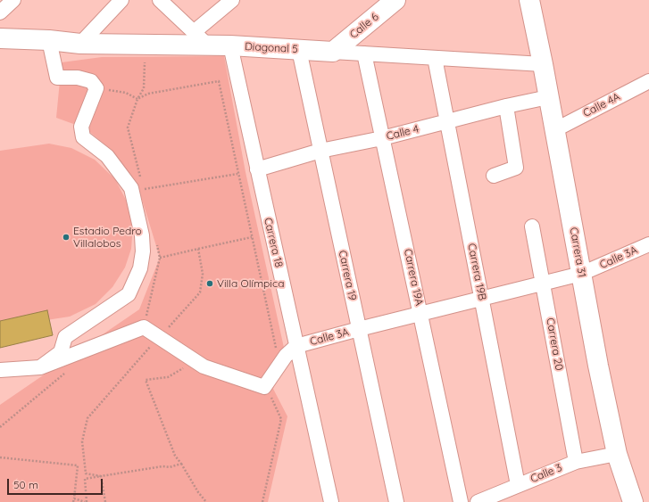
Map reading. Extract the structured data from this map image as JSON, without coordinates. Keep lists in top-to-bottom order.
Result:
{
  "streets": {
    "main road": ["Calle 6", "Diagonal 5", "Carrera 31"],
    "street": [
      "Calle 4A",
      "Calle 4",
      "Carrera 18",
      "Calle 3A",
      "Carrera 19B",
      "Carrera 19",
      "Carrera 19A",
      "Carrera 20",
      "Calle 3"
    ]
  },
  "crossings": [
    ["Calle 6", "Diagonal 5"],
    ["Diagonal 5", "Carrera 18"],
    ["Diagonal 5", "Carrera 31"],
    ["Diagonal 5", "Carrera 19B"],
    ["Diagonal 5", "Carrera 19"],
    ["Diagonal 5", "Carrera 19A"],
    ["Calle 4A", "Carrera 31"],
    ["Calle 4", "Carrera 18"],
    ["Calle 4", "Carrera 31"],
    ["Calle 4", "Carrera 19B"],
    ["Calle 4", "Carrera 19"],
    ["Calle 4", "Carrera 19A"],
    ["Carrera 18", "Calle 3A"],
    ["Carrera 31", "Calle 3A"],
    ["Carrera 31", "Calle 3"],
    ["Calle 3A", "Carrera 19B"],
    ["Calle 3A", "Carrera 19"],
    ["Calle 3A", "Carrera 19A"],
    ["Calle 3A", "Carrera 20"],
    ["Carrera 19B", "Calle 3"],
    ["Carrera 20", "Calle 3"]
  ],
  "places": ["Estadio Pedro Villalobos", "Villa Olímpica"],
  "scale_bar": "50 m"
}
